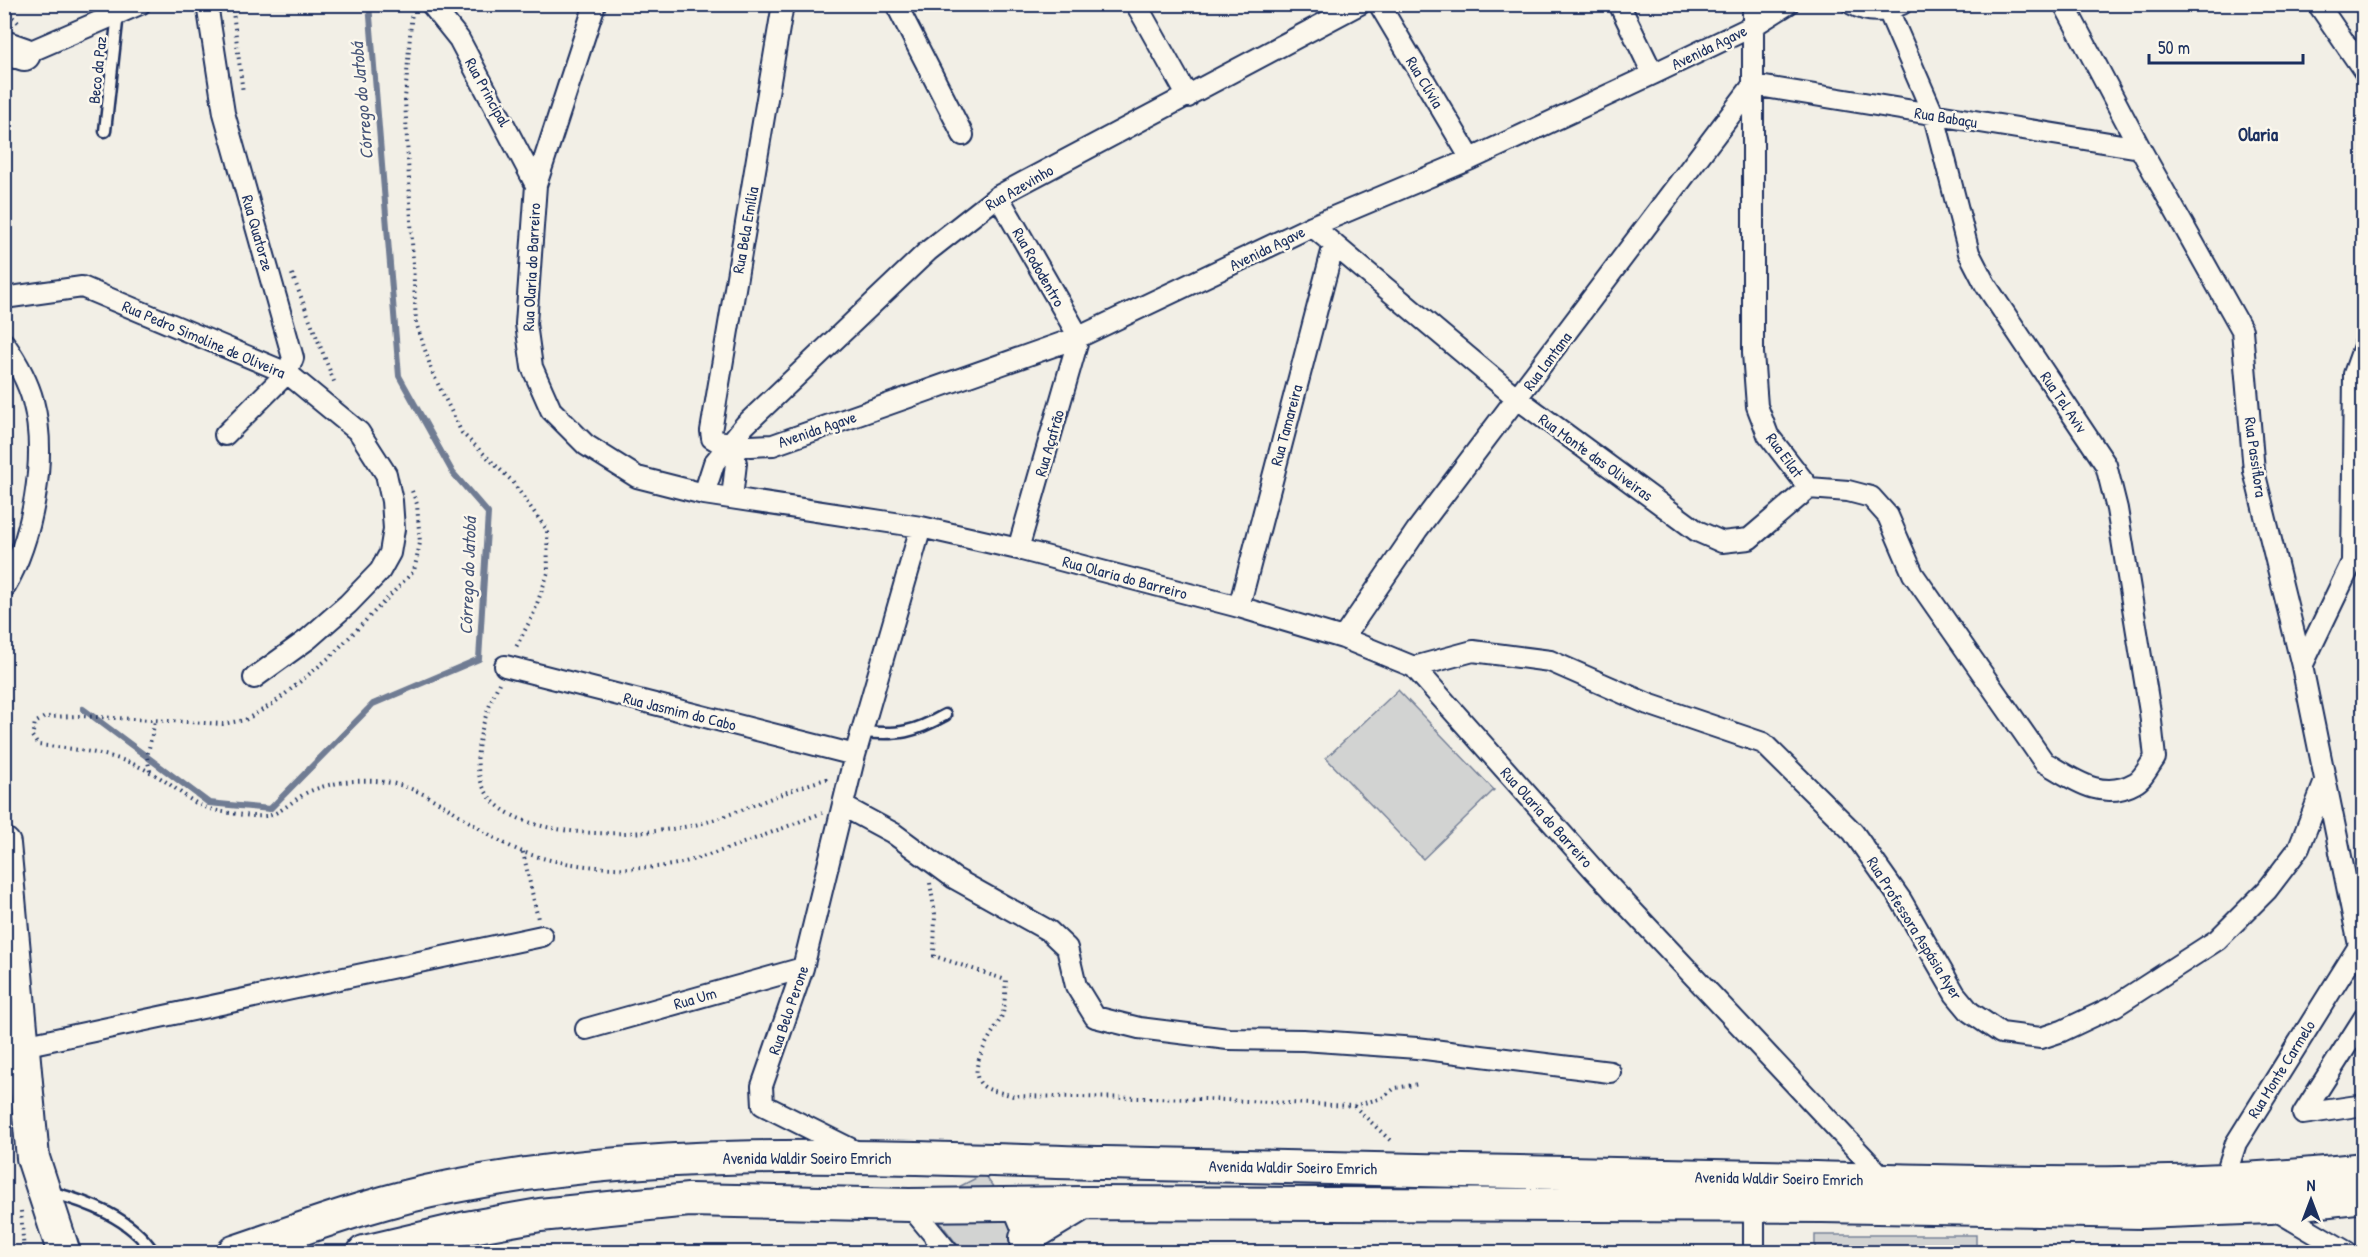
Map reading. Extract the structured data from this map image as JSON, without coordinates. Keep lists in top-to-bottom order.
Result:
{
  "streets": {
    "main road": ["Avenida Waldir Soeiro Emrich"],
    "street": [
      "Avenida Agave",
      "Rua Clívia",
      "Rua Principal",
      "Rua Babaçu",
      "Rua Azevinho",
      "Rua Bela Emília",
      "Rua Quatorze",
      "Rua Olaria do Barreiro",
      "Rua Rododentro",
      "Rua Pedro Simoline de Oliveira",
      "Rua Lantana",
      "Rua Tel Aviv",
      "Rua Tamareira",
      "Rua Açafrão",
      "Rua Eilat",
      "Rua Monte das Oliveiras",
      "Rua Passiflora",
      "Rua Jasmim do Cabo",
      "Rua Professora Aspásia Ayer",
      "Rua Um",
      "Rua Belo Perone",
      "Rua Monte Carmelo"
    ],
    "lane": ["Beco da Paz"]
  },
  "crossings": [
    ["Avenida Agave", "Rua Clívia"],
    ["Avenida Agave", "Rua Azevinho"],
    ["Avenida Agave", "Rua Bela Emília"],
    ["Avenida Agave", "Rua Rododentro"],
    ["Avenida Agave", "Rua Açafrão"],
    ["Avenida Agave", "Rua Eilat"],
    ["Avenida Agave", "Rua Monte das Oliveiras"],
    ["Rua Principal", "Rua Olaria do Barreiro"],
    ["Rua Babaçu", "Rua Lantana"],
    ["Rua Babaçu", "Rua Tel Aviv"],
    ["Rua Babaçu", "Rua Eilat"],
    ["Rua Babaçu", "Rua Passiflora"],
    ["Rua Azevinho", "Rua Bela Emília"],
    ["Rua Azevinho", "Rua Olaria do Barreiro"],
    ["Rua Azevinho", "Rua Rododentro"],
    ["Rua Quatorze", "Rua Pedro Simoline de Oliveira"],
    ["Rua Olaria do Barreiro", "Rua Lantana"],
    ["Rua Olaria do Barreiro", "Rua Tamareira"],
    ["Rua Olaria do Barreiro", "Rua Açafrão"],
    ["Rua Olaria do Barreiro", "Rua Professora Aspásia Ayer"],
    ["Rua Olaria do Barreiro", "Rua Belo Perone"],
    ["Rua Olaria do Barreiro", "Avenida Waldir Soeiro Emrich"],
    ["Rua Rododentro", "Rua Açafrão"],
    ["Rua Lantana", "Rua Eilat"],
    ["Rua Lantana", "Rua Monte das Oliveiras"],
    ["Rua Tel Aviv", "Rua Eilat"],
    ["Rua Tamareira", "Rua Monte das Oliveiras"],
    ["Rua Eilat", "Rua Monte das Oliveiras"],
    ["Rua Passiflora", "Rua Professora Aspásia Ayer"],
    ["Rua Passiflora", "Rua Monte Carmelo"],
    ["Rua Jasmim do Cabo", "Rua Belo Perone"],
    ["Rua Um", "Rua Belo Perone"],
    ["Rua Belo Perone", "Avenida Waldir Soeiro Emrich"],
    ["Rua Monte Carmelo", "Avenida Waldir Soeiro Emrich"]
  ],
  "districts": ["Olaria"],
  "water": ["Córrego do Jatobá"],
  "scale_bar": "50 m",
  "north": "top"
}
